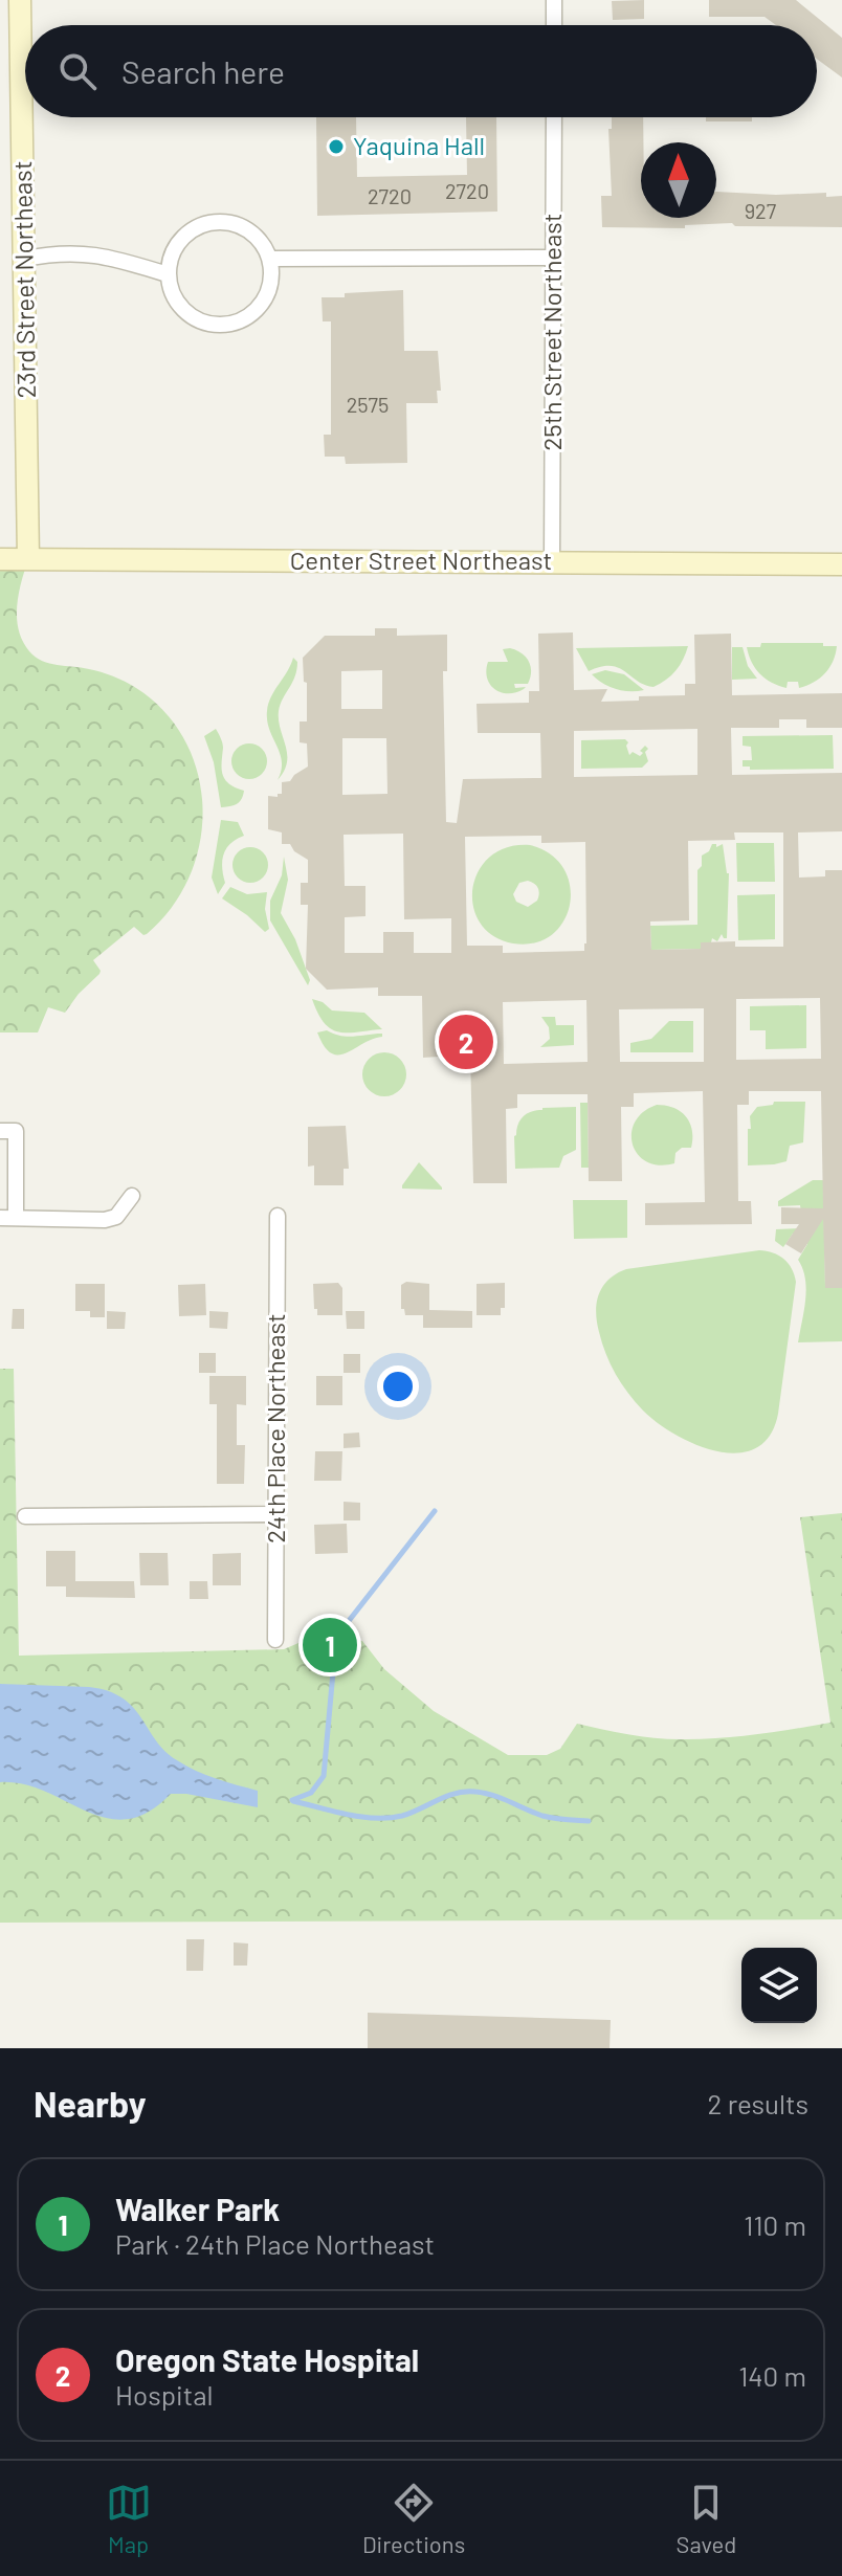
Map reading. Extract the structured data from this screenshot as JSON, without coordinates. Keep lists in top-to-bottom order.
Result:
{
  "streets": {
    "main road": ["23rd Street Northeast", "Center Street Northeast"],
    "street": ["25th Street Northeast", "24th Place Northeast"]
  },
  "crossings": [
    ["23rd Street Northeast", "Center Street Northeast"],
    ["25th Street Northeast", "Center Street Northeast"]
  ],
  "places": ["Yaquina Hall"],
  "house_numbers": [
    "2720",
    "2720",
    "927",
    "2575"
  ],
  "north": "top",
  "page": {
    "search": "Search here",
    "pins": ["2", "1"],
    "heading": ["Nearby", "2 results"],
    "list": [
      {
        "mark": "1",
        "name": "Walker Park",
        "note": "Park · 24th Place Northeast",
        "value": "110 m"
      },
      {
        "mark": "2",
        "name": "Oregon State Hospital",
        "note": "Hospital",
        "value": "140 m"
      }
    ],
    "nav": ["Map", "Directions", "Saved"]
  }
}
